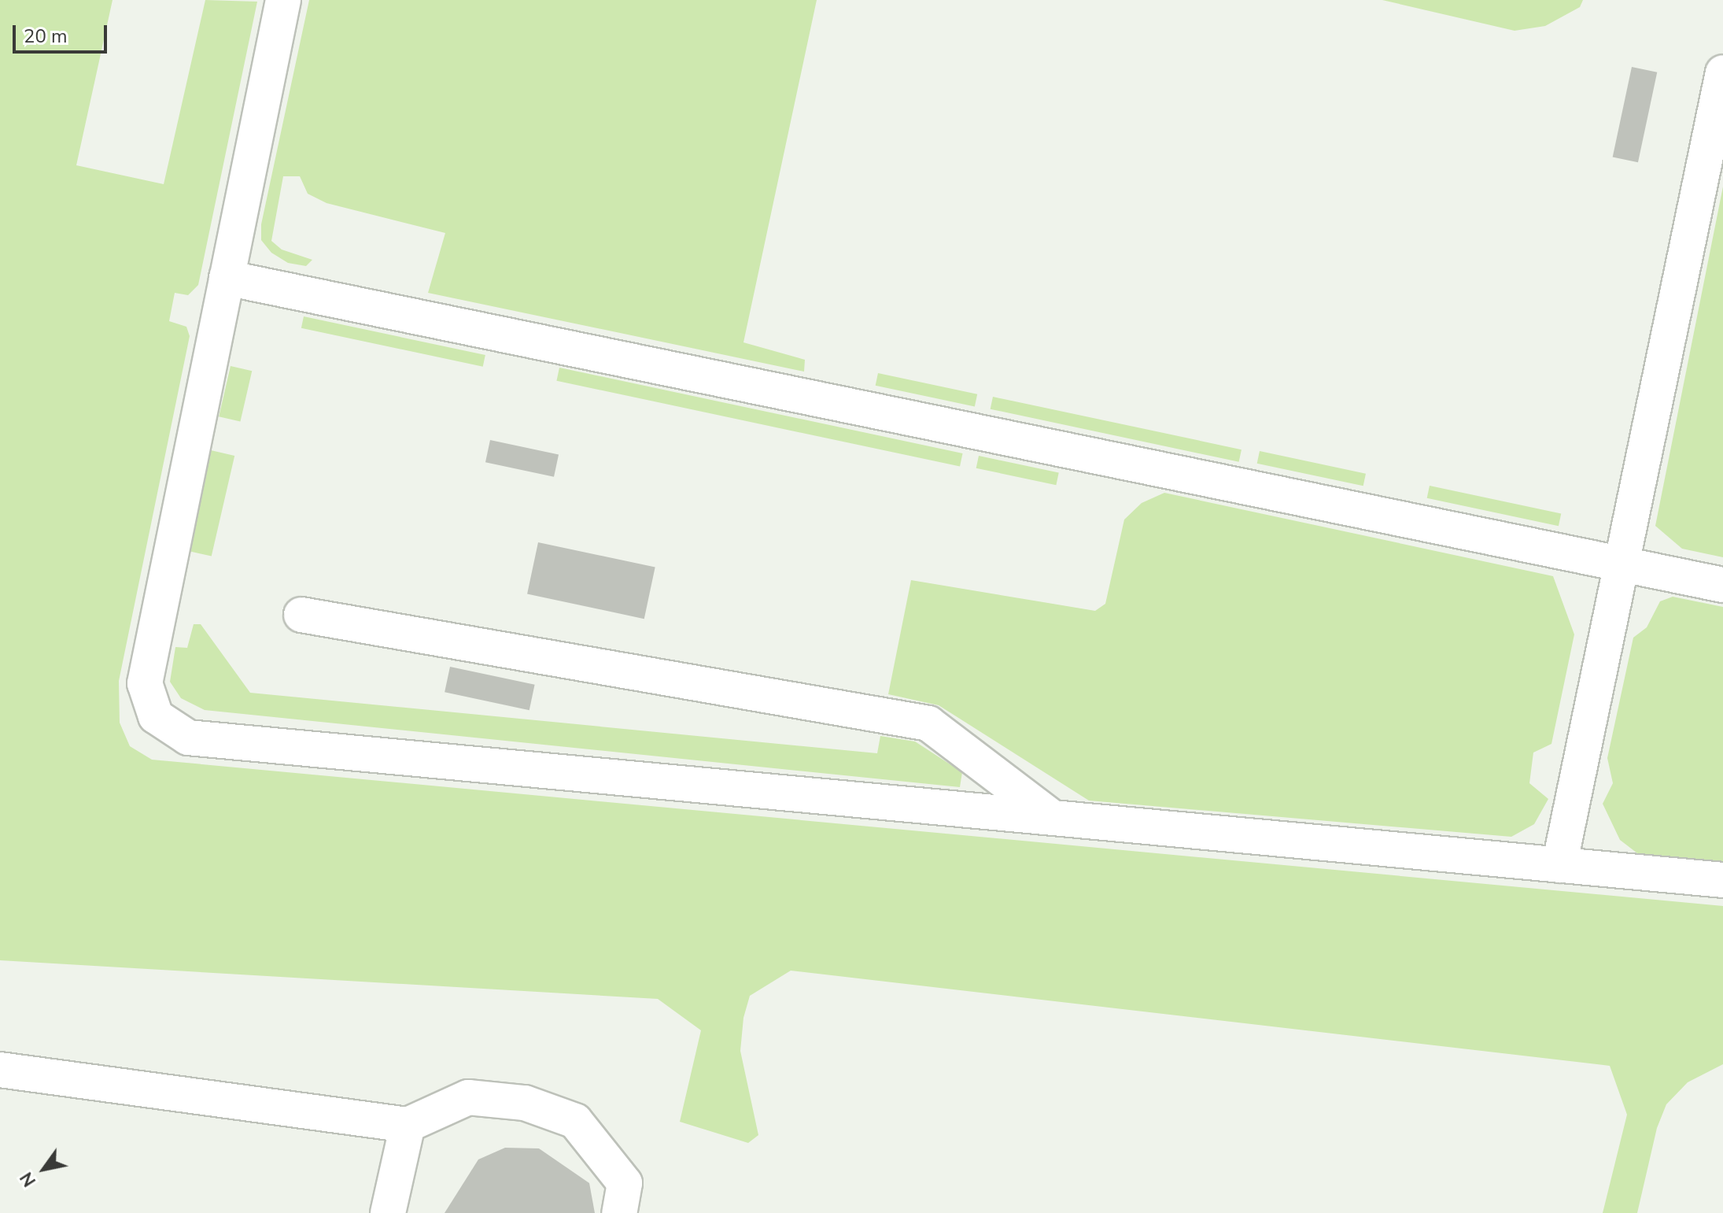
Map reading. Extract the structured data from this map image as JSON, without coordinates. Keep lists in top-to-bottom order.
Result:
{
  "scale_bar": "20 m",
  "north": "bottom left"
}
